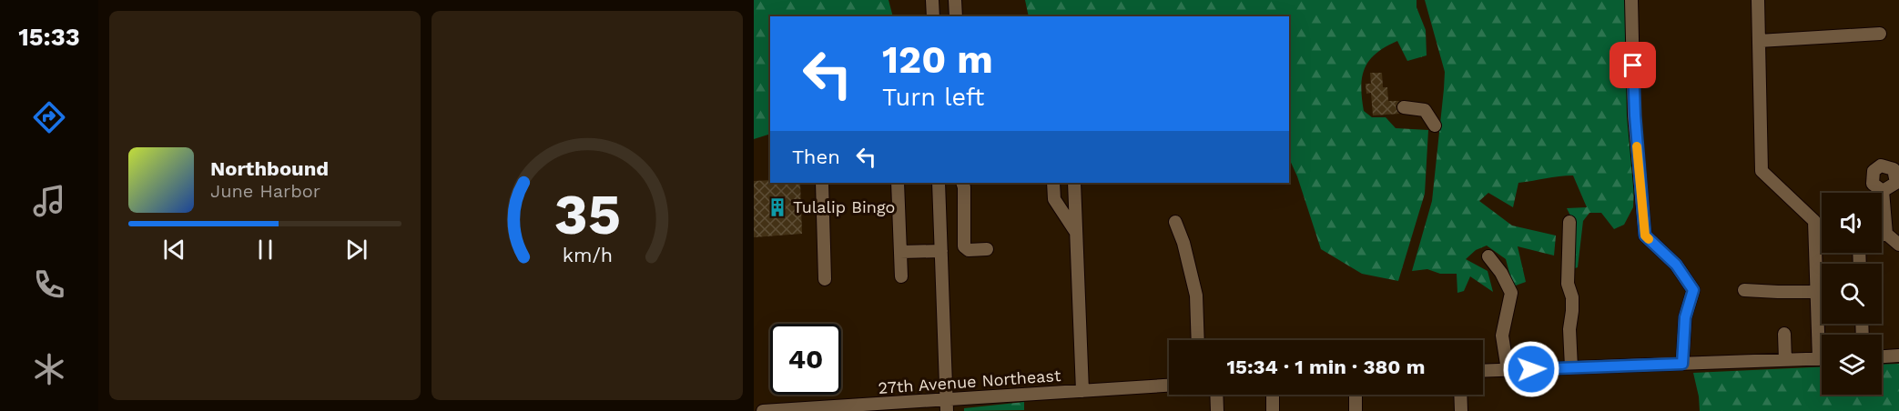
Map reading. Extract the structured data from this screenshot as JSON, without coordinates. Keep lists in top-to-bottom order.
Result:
{
  "streets": {
    "street": ["27th Avenue Northeast"]
  },
  "places": {
    "building": ["Tulalip Bingo"]
  },
  "page": {
    "tabs": "15:33",
    "turn": ["120 m", "Turn left"],
    "then": "Then",
    "song": ["Northbound", "June Harbor"],
    "limit": "40",
    "trip": "15:34 · 1 min · 380 m",
    "gauge": ["35", "km/h"]
  }
}
